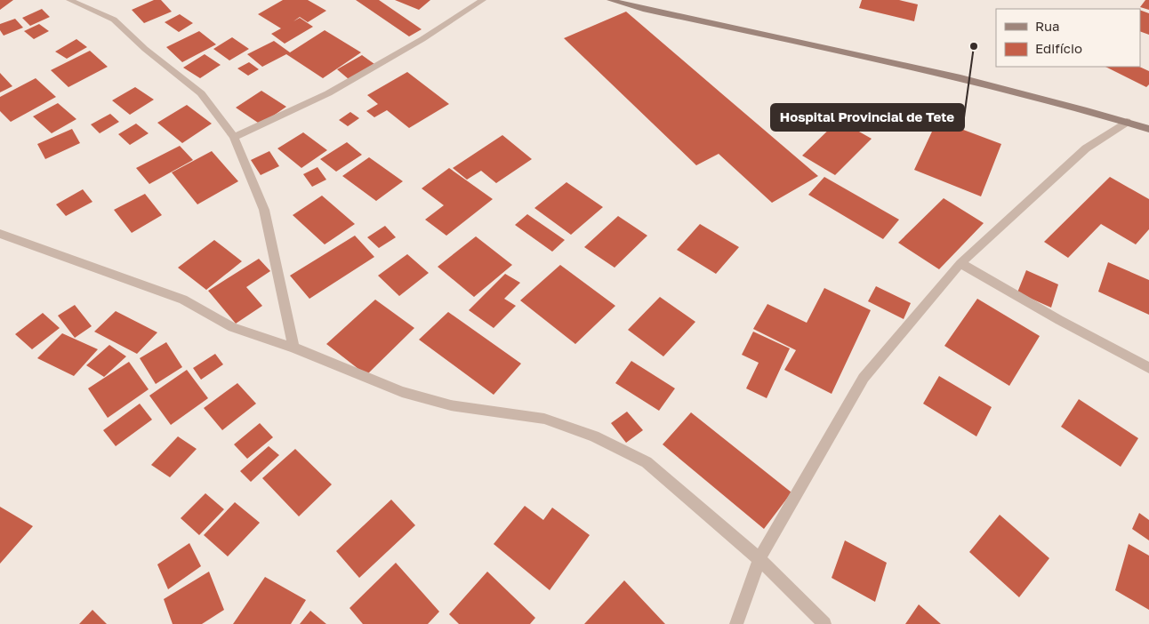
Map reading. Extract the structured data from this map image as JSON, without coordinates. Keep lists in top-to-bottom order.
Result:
{
  "places": ["Hospital Provincial de Tete"],
  "legend": ["Rua", "Edifício"]
}
